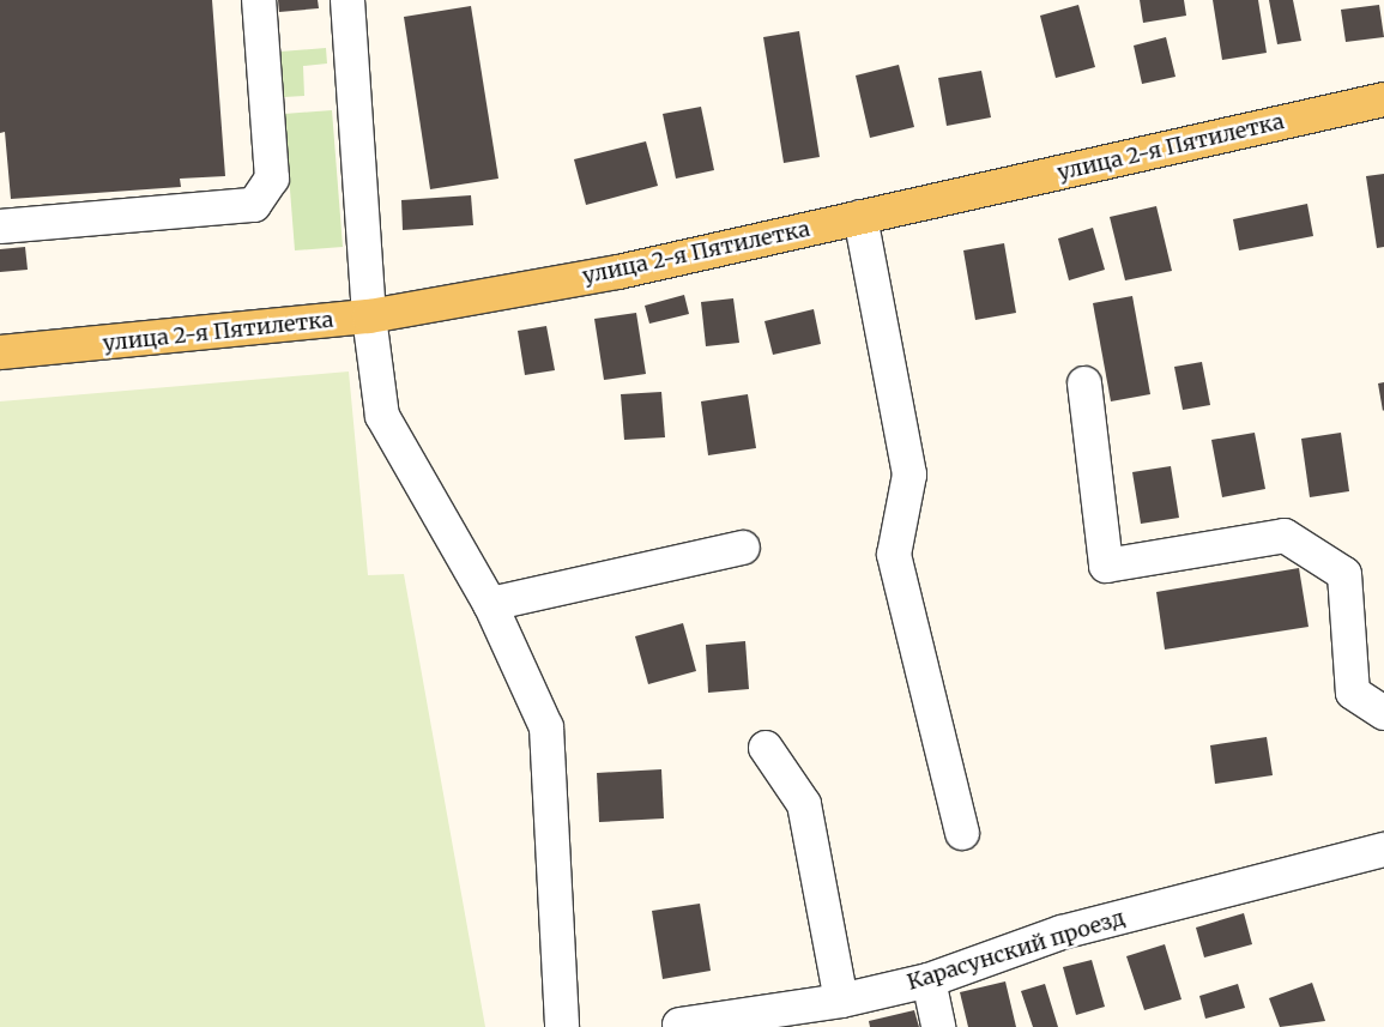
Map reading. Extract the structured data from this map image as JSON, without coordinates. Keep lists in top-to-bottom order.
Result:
{
  "streets": {
    "main road": ["улица 2-я Пятилетка"],
    "street": ["Карасунский проезд"]
  }
}
